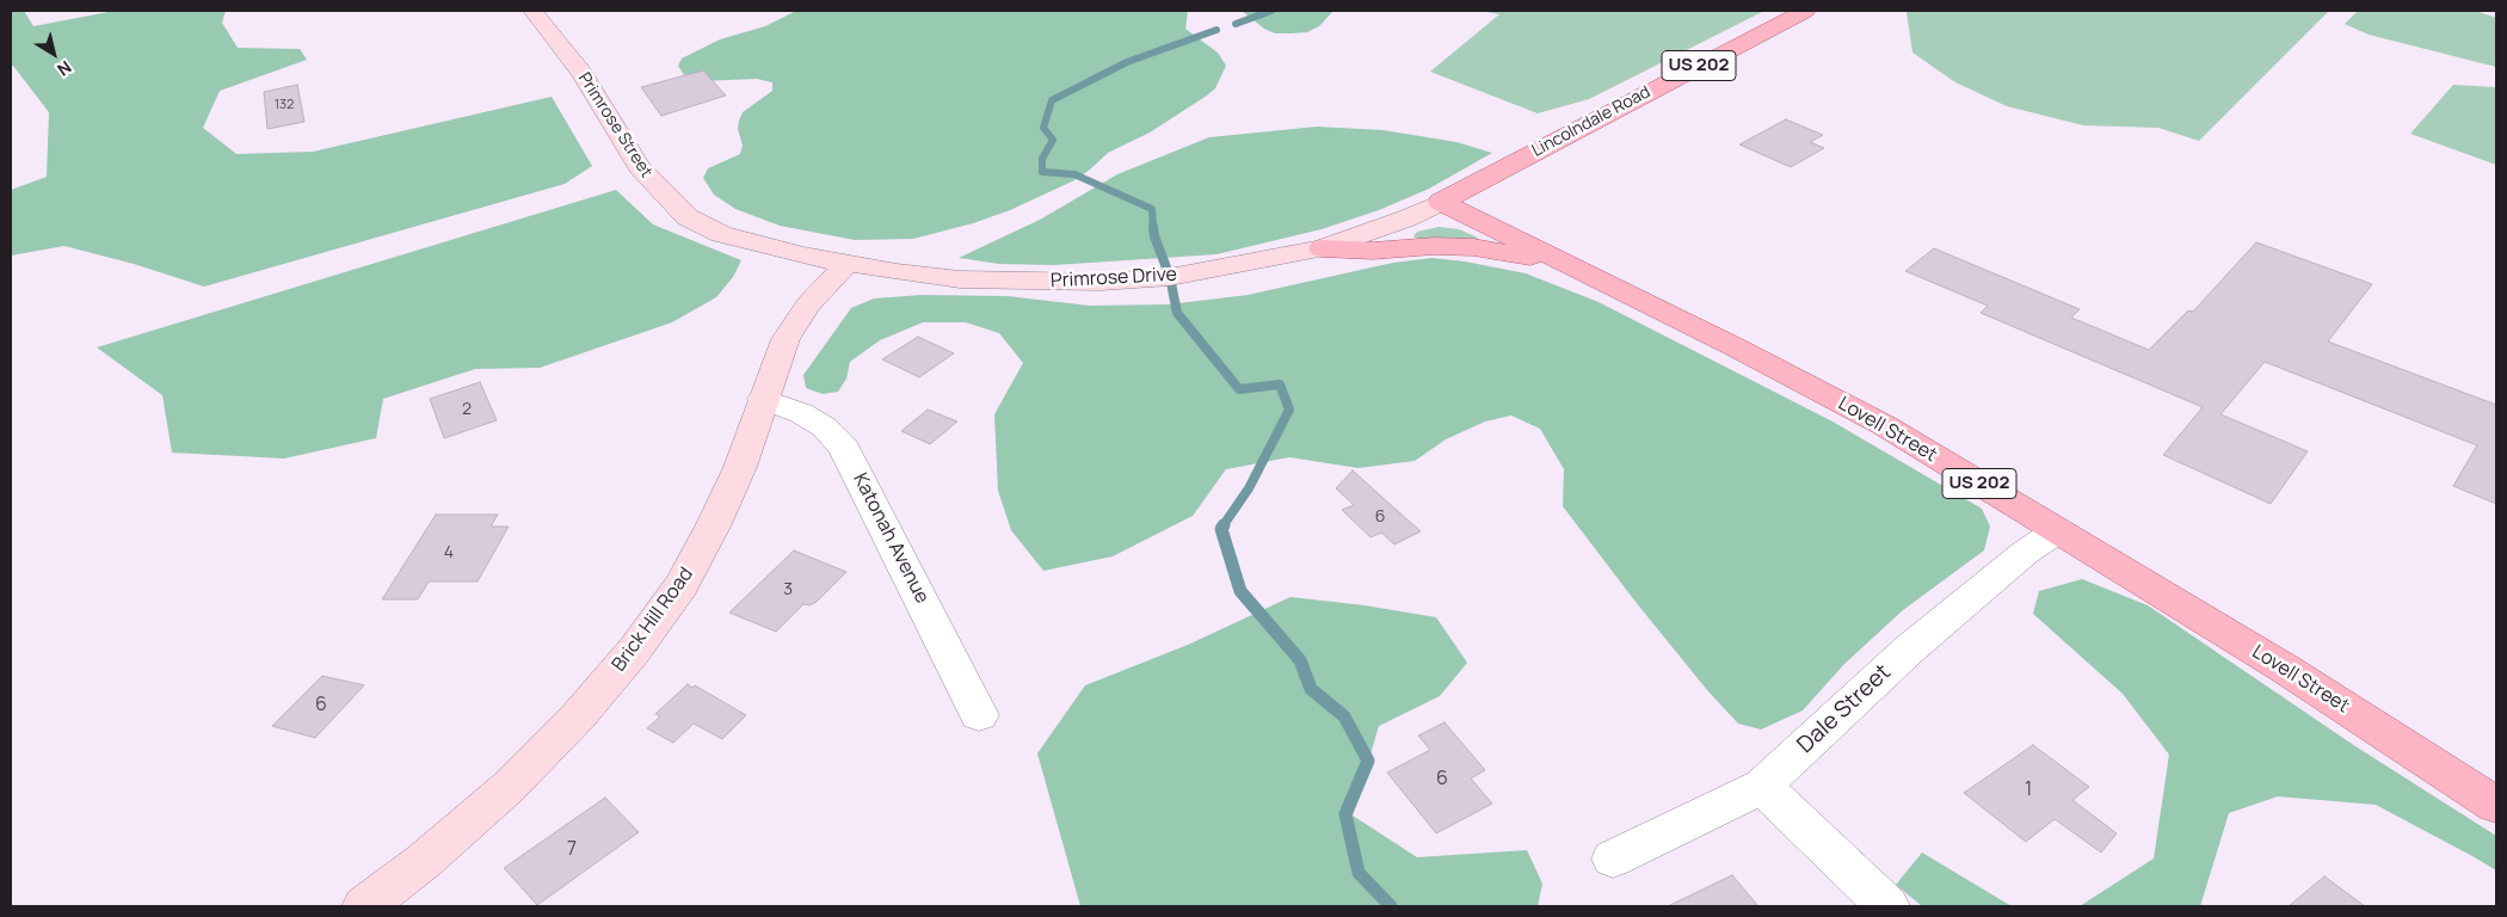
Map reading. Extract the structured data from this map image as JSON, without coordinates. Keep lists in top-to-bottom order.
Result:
{
  "streets": {
    "main road": [
      "US 202",
      "Lincolndale Road",
      "Primrose Street",
      "Primrose Drive",
      "Lovell Street",
      "Brick Hill Road"
    ],
    "street": ["Katonah Avenue", "Dale Street"]
  },
  "crossings": [
    ["Lincolndale Road", "Primrose Drive"],
    ["Lincolndale Road", "Lovell Street"],
    ["Primrose Street", "Primrose Drive"],
    ["Primrose Street", "Brick Hill Road"],
    ["Primrose Drive", "Lovell Street"],
    ["Primrose Drive", "Brick Hill Road"],
    ["Lovell Street", "Dale Street"],
    ["Katonah Avenue", "Brick Hill Road"]
  ],
  "house_numbers": [
    "132",
    "2",
    "6",
    "4",
    "3",
    "6",
    "6",
    "1",
    "7"
  ],
  "north": "bottom right"
}
